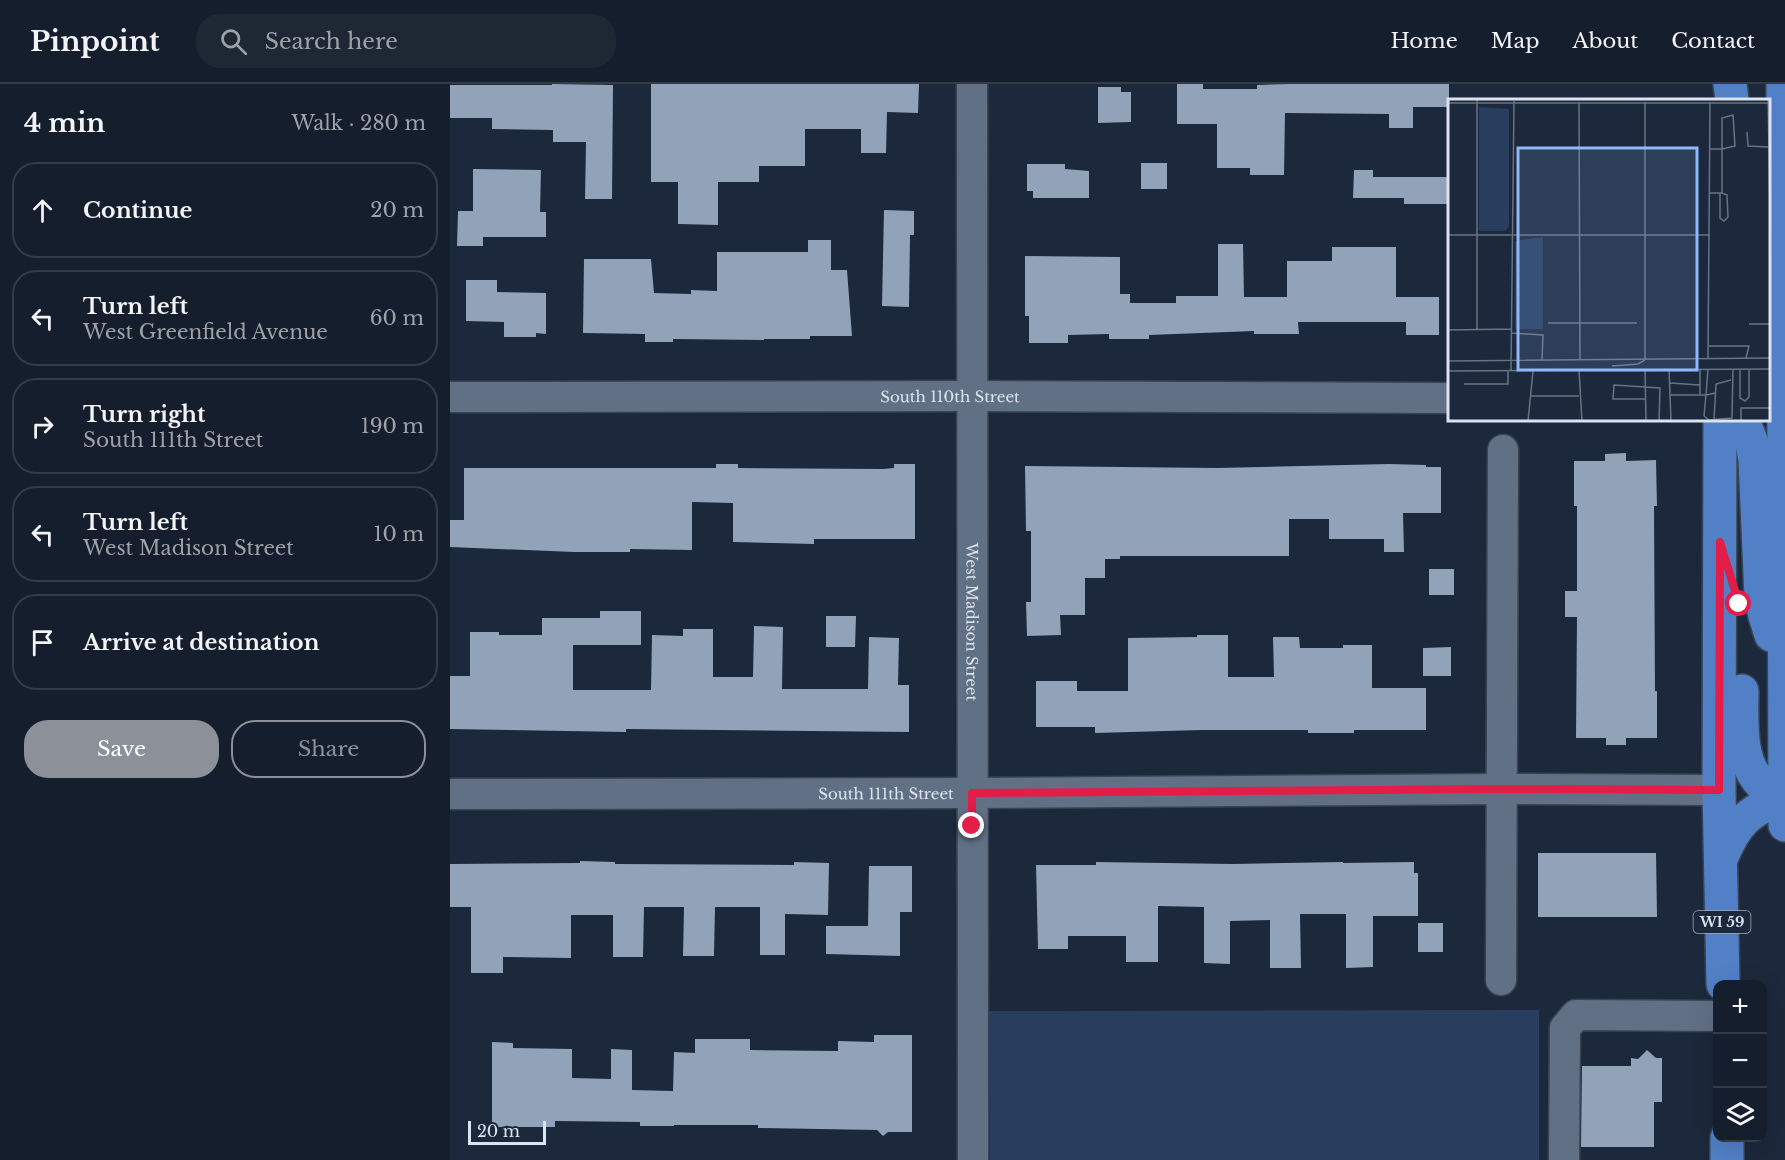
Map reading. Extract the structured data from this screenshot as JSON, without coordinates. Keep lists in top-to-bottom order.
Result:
{
  "streets": {
    "main road": ["WI 59"],
    "street": ["South 110th Street", "West Madison Street", "South 111th Street"]
  },
  "crossings": [
    ["South 110th Street", "West Madison Street"],
    ["West Madison Street", "South 111th Street"],
    ["South 111th Street", "WI 59"]
  ],
  "scale_bar": "20 m",
  "page": {
    "header": "Pinpoint",
    "search": "Search here",
    "nav": [
      "Home",
      "Map",
      "About",
      "Contact"
    ],
    "heading": ["4 min", "Walk · 280 m"],
    "list": [
      ["Continue", "20 m"],
      ["Turn left", "West Greenfield Avenue", "60 m"],
      ["Turn right", "South 111th Street", "190 m"],
      ["Turn left", "West Madison Street", "10 m"],
      "Arrive at destination"
    ],
    "buttons": ["Save", "Share"],
    "map_buttons": ["+", "−"],
    "scale": "20 m"
  }
}
